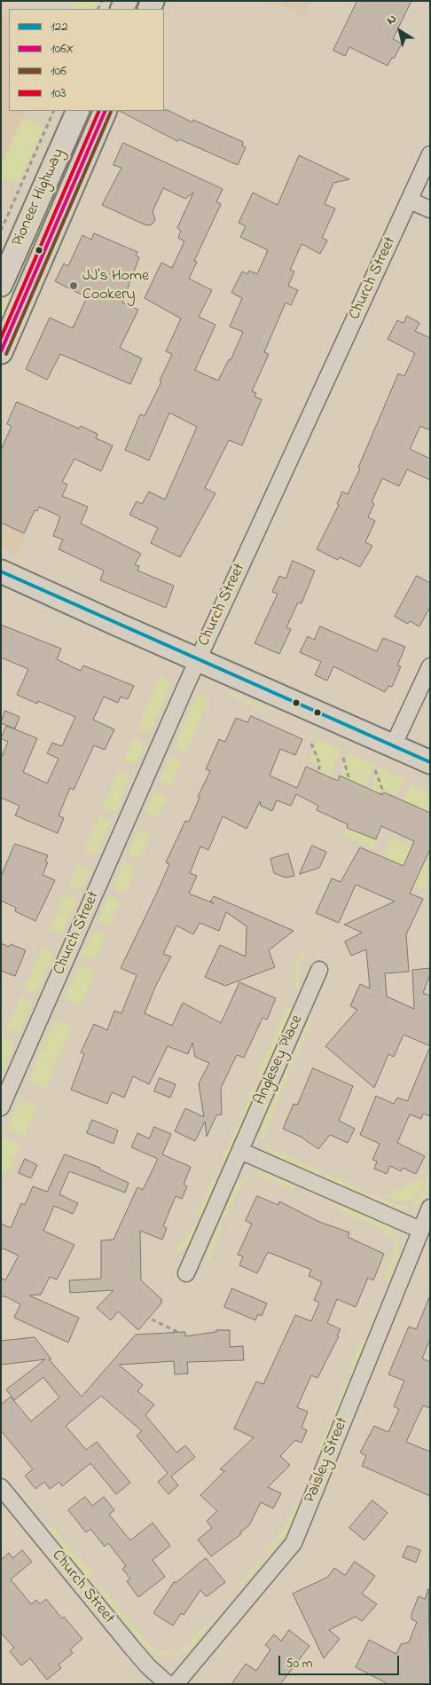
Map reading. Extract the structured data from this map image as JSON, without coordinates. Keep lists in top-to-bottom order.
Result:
{
  "streets": {
    "main road": ["Pioneer Highway"],
    "street": ["Church Street", "Anglesey Place", "Paisley Street"]
  },
  "places": ["JJ's Home Cookery"],
  "lines": [
    "transit line 106X",
    "transit line 103",
    "transit line 106",
    "transit line 122"
  ],
  "legend": [
    "122",
    "106X",
    "106",
    "103"
  ],
  "scale_bar": "50 m",
  "north": "top left"
}
